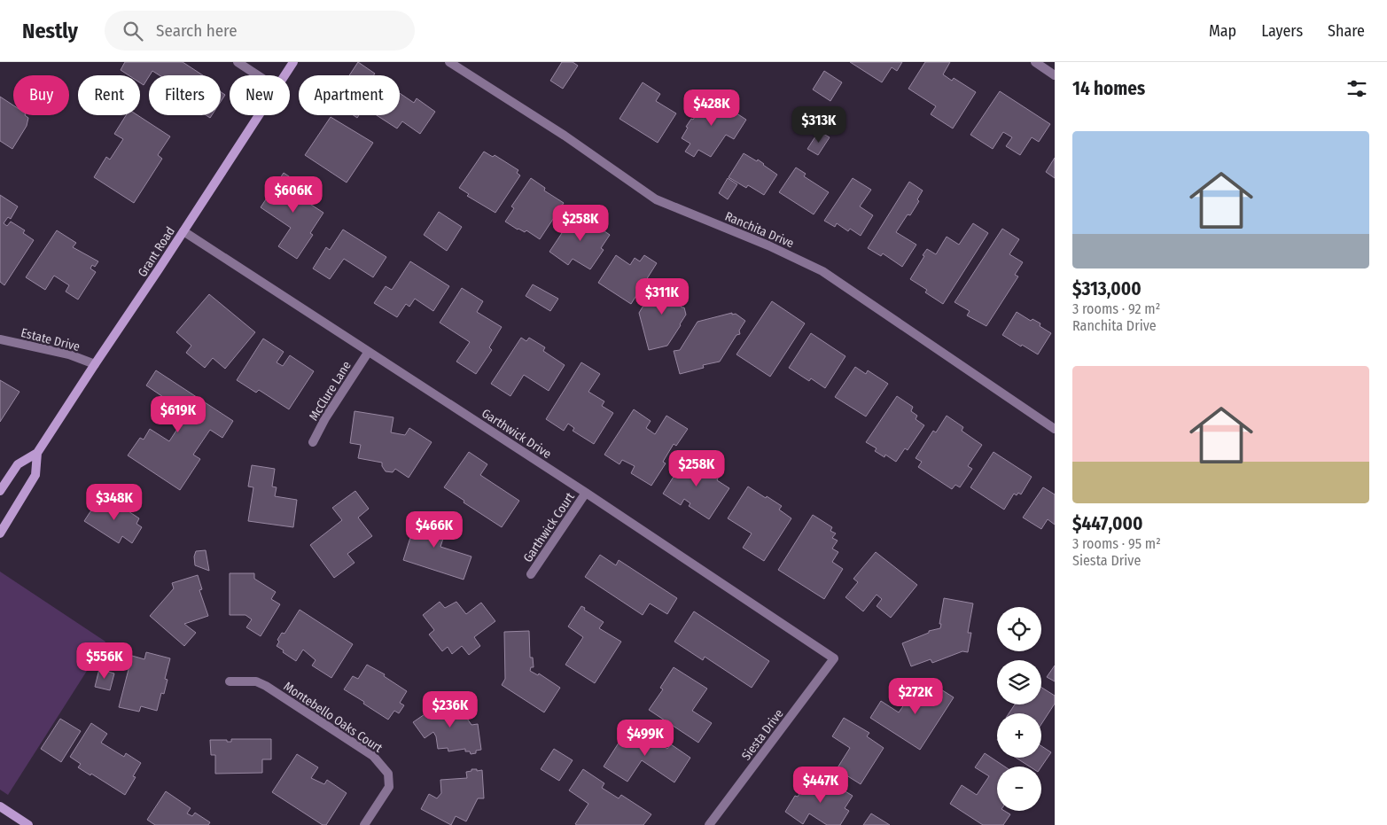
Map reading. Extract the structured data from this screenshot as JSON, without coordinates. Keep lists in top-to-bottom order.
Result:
{
  "streets": {
    "main road": ["Grant Road"],
    "street": [
      "Ranchita Drive",
      "Estate Drive",
      "McClure Lane",
      "Garthwick Drive",
      "Garthwick Court",
      "Montebello Oaks Court",
      "Siesta Drive"
    ]
  },
  "crossings": [
    ["Grant Road", "Estate Drive"],
    ["Grant Road", "Garthwick Drive"],
    ["McClure Lane", "Garthwick Drive"],
    ["Garthwick Drive", "Garthwick Court"],
    ["Garthwick Drive", "Siesta Drive"]
  ],
  "page": {
    "header": "Nestly",
    "search": "Search here",
    "nav": ["Map", "Layers", "Share"],
    "heading": "14 homes",
    "chip": [
      "Buy",
      "Rent",
      "Filters",
      "New",
      "Apartment"
    ],
    "price": [
      "$428K",
      "$313K",
      "$606K",
      "$258K",
      "$311K",
      "$619K",
      "$258K",
      "$348K",
      "$466K",
      "$556K",
      "$272K",
      "$236K",
      "$499K",
      "$447K"
    ],
    "list": [
      {
        "name": "$313,000",
        "note": "3 rooms · 92 m² · Ranchita Drive"
      },
      {
        "name": "$447,000",
        "note": "3 rooms · 95 m² · Siesta Drive"
      }
    ],
    "map_buttons": ["+", "−"]
  }
}
